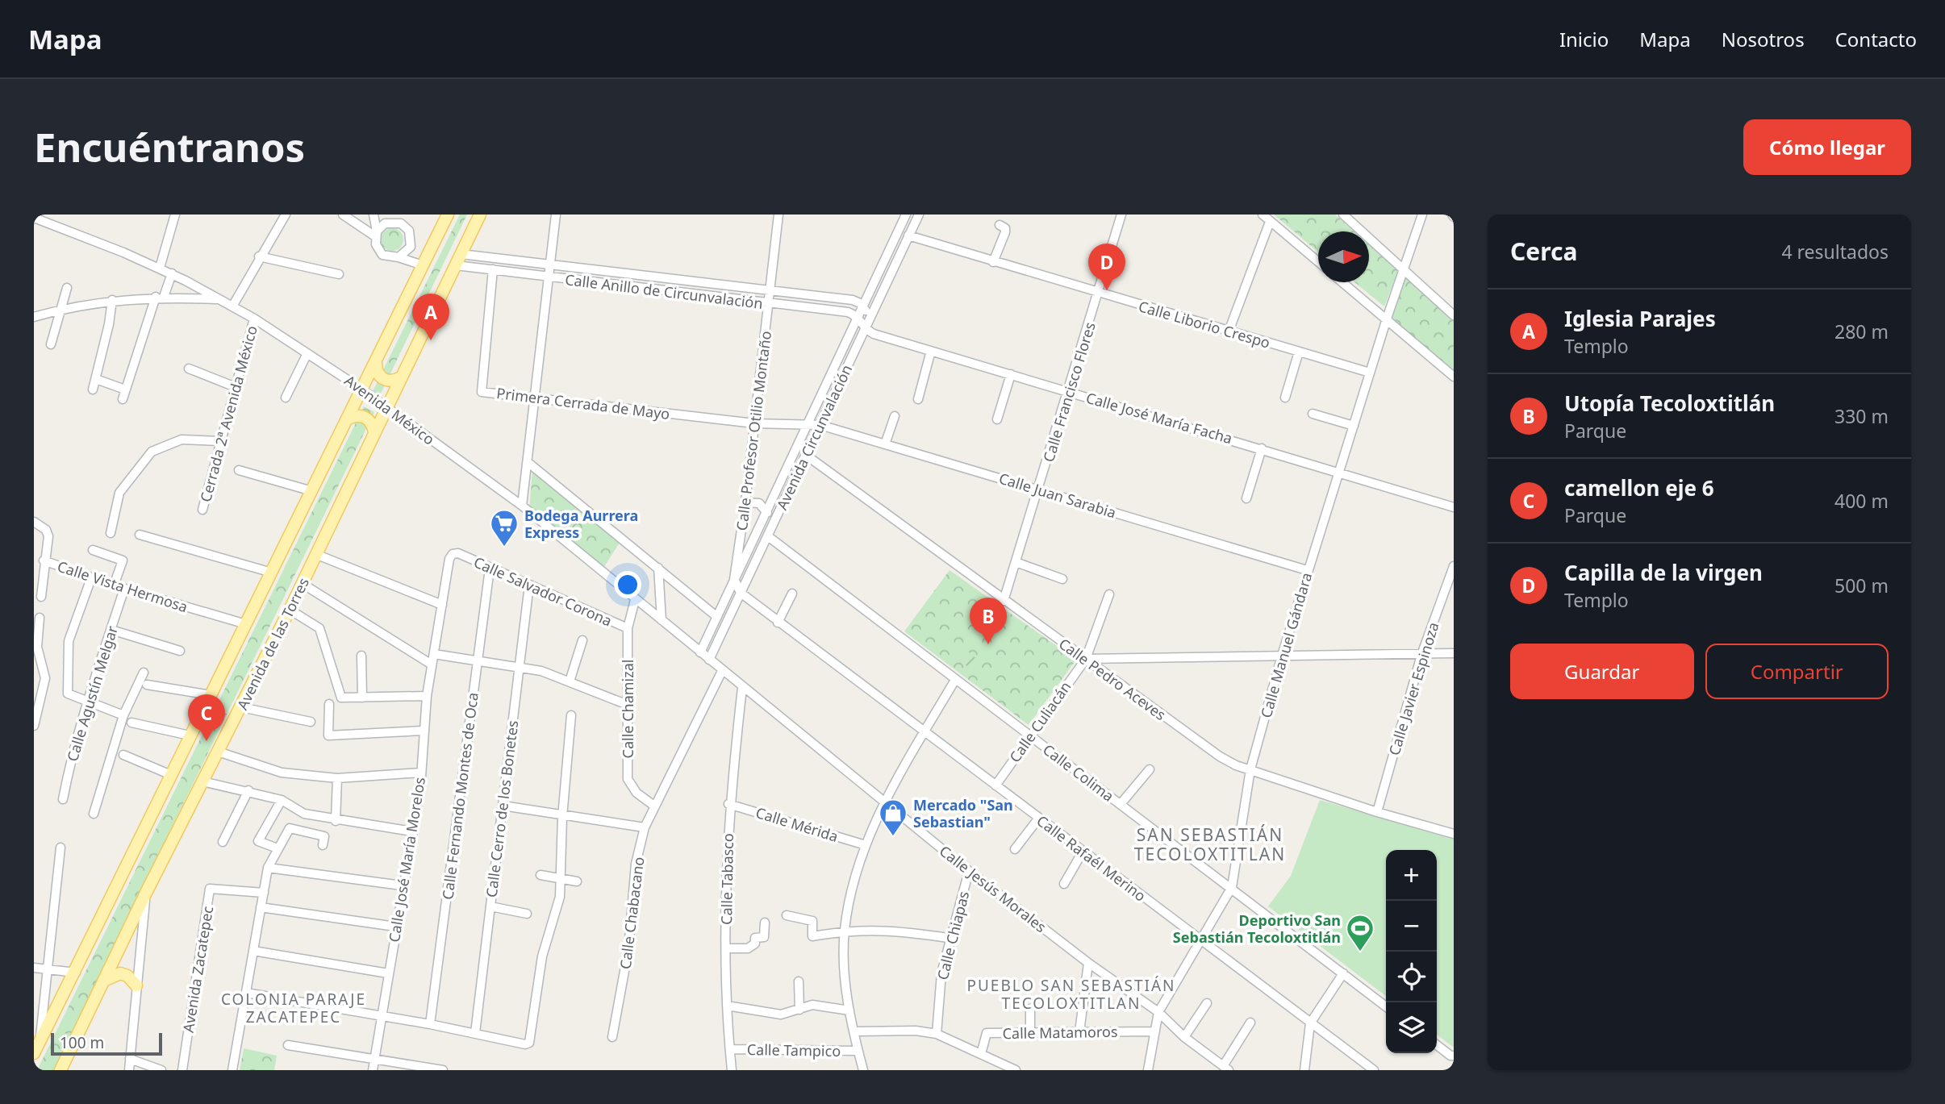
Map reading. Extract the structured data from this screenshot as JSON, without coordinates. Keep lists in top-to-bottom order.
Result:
{
  "streets": {
    "main road": ["Avenida de las Torres"],
    "street": [
      "Calle Anillo de Circunvalación",
      "Calle Liborio Crespo",
      "Calle Francisco Flores",
      "Primera Cerrada de Mayo",
      "Avenida México",
      "Cerrada 2ª Avenida México",
      "Calle José María Facha",
      "Calle Profesor Otilio Montaño",
      "Avenida Circunvalación",
      "Calle Juan Sarabia",
      "Calle Vista Hermosa",
      "Calle Salvador Corona",
      "Calle Manuel Gándara",
      "Calle Pedro Aceves",
      "Calle Javier Espinoza",
      "Calle Agustín Melgar",
      "Calle Chamizal",
      "Calle Culiacán",
      "Calle Colima",
      "Calle Fernando Montes de Oca",
      "Calle Cerro de los Bonetes",
      "Calle Mérida",
      "Calle Rafaél Merino",
      "Calle José María Morelos",
      "Calle Tabasco",
      "Calle Jesús Morales",
      "Calle Chabacano",
      "Calle Chiapas",
      "Avenida Zacatepec",
      "Calle Matamoros",
      "Calle Tampico"
    ]
  },
  "crossings": [
    ["Calle Anillo de Circunvalación", "Primera Cerrada de Mayo"],
    ["Calle Anillo de Circunvalación", "Calle Profesor Otilio Montaño"],
    ["Calle Anillo de Circunvalación", "Avenida Circunvalación"],
    ["Calle Anillo de Circunvalación", "Avenida de las Torres"],
    ["Calle Liborio Crespo", "Calle Francisco Flores"],
    ["Calle Liborio Crespo", "Avenida Circunvalación"],
    ["Calle Liborio Crespo", "Calle Manuel Gándara"],
    ["Calle Francisco Flores", "Calle José María Facha"],
    ["Calle Francisco Flores", "Calle Juan Sarabia"],
    ["Calle Francisco Flores", "Calle Pedro Aceves"],
    ["Primera Cerrada de Mayo", "Calle Profesor Otilio Montaño"],
    ["Primera Cerrada de Mayo", "Avenida Circunvalación"],
    ["Primera Cerrada de Mayo", "Calle Juan Sarabia"],
    ["Avenida México", "Cerrada 2ª Avenida México"],
    ["Avenida México", "Avenida Circunvalación"],
    ["Avenida México", "Avenida de las Torres"],
    ["Avenida México", "Calle Chamizal"],
    ["Avenida México", "Calle Jesús Morales"],
    ["Calle José María Facha", "Avenida Circunvalación"],
    ["Calle José María Facha", "Calle Manuel Gándara"],
    ["Calle Profesor Otilio Montaño", "Avenida Circunvalación"],
    ["Calle Profesor Otilio Montaño", "Calle Rafaél Merino"],
    ["Avenida Circunvalación", "Calle Juan Sarabia"],
    ["Avenida Circunvalación", "Calle Pedro Aceves"],
    ["Avenida Circunvalación", "Calle Colima"],
    ["Avenida Circunvalación", "Calle Rafaél Merino"],
    ["Avenida Circunvalación", "Calle Jesús Morales"],
    ["Calle Juan Sarabia", "Calle Manuel Gándara"],
    ["Calle Vista Hermosa", "Calle Agustín Melgar"],
    ["Calle Salvador Corona", "Calle Chamizal"],
    ["Calle Salvador Corona", "Calle Fernando Montes de Oca"],
    ["Calle Salvador Corona", "Calle Cerro de los Bonetes"],
    ["Calle Salvador Corona", "Calle José María Morelos"],
    ["Calle Manuel Gándara", "Calle Pedro Aceves"],
    ["Calle Manuel Gándara", "Calle Colima"],
    ["Calle Manuel Gándara", "Calle Rafaél Merino"],
    ["Calle Manuel Gándara", "Calle Jesús Morales"],
    ["Calle Manuel Gándara", "Calle Matamoros"],
    ["Calle Pedro Aceves", "Calle Javier Espinoza"],
    ["Calle Pedro Aceves", "Calle Culiacán"],
    ["Calle Chamizal", "Calle Chabacano"],
    ["Calle Culiacán", "Calle Colima"],
    ["Calle Culiacán", "Calle Rafaél Merino"],
    ["Calle Mérida", "Calle Tabasco"],
    ["Calle Tabasco", "Calle Jesús Morales"],
    ["Calle Tabasco", "Calle Tampico"],
    ["Calle Jesús Morales", "Calle Chabacano"],
    ["Calle Jesús Morales", "Calle Chiapas"]
  ],
  "districts": ["SAN SEBASTIÁN TECOLOXTITLAN", "PUEBLO SAN SEBASTIÁN TECOLOXTITLAN", "COLONIA PARAJE ZACATEPEC"],
  "places": {
    "supermarket": ["Bodega Aurrera Express"],
    "shop": ["Mercado \"San Sebastian\""],
    "sports": ["Deportivo San Sebastián Tecoloxtitlán"]
  },
  "scale_bar": "100 m",
  "north": "right",
  "page": {
    "header": "Mapa",
    "nav": [
      "Inicio",
      "Mapa",
      "Nosotros",
      "Contacto"
    ],
    "buttons": [
      "Cómo llegar",
      ["Guardar", "Compartir"]
    ],
    "title": "Encuéntranos",
    "heading": ["Cerca", "4 resultados"],
    "pins": [
      "D",
      "A",
      "B",
      "C"
    ],
    "list": [
      {
        "mark": "A",
        "name": "Iglesia Parajes",
        "note": "Templo",
        "value": "280 m"
      },
      {
        "mark": "B",
        "name": "Utopía Tecoloxtitlán",
        "note": "Parque",
        "value": "330 m"
      },
      {
        "mark": "C",
        "name": "camellon eje 6",
        "note": "Parque",
        "value": "400 m"
      },
      {
        "mark": "D",
        "name": "Capilla de la virgen",
        "note": "Templo",
        "value": "500 m"
      }
    ],
    "map_buttons": ["+", "−"],
    "scale": "100 m"
  }
}
